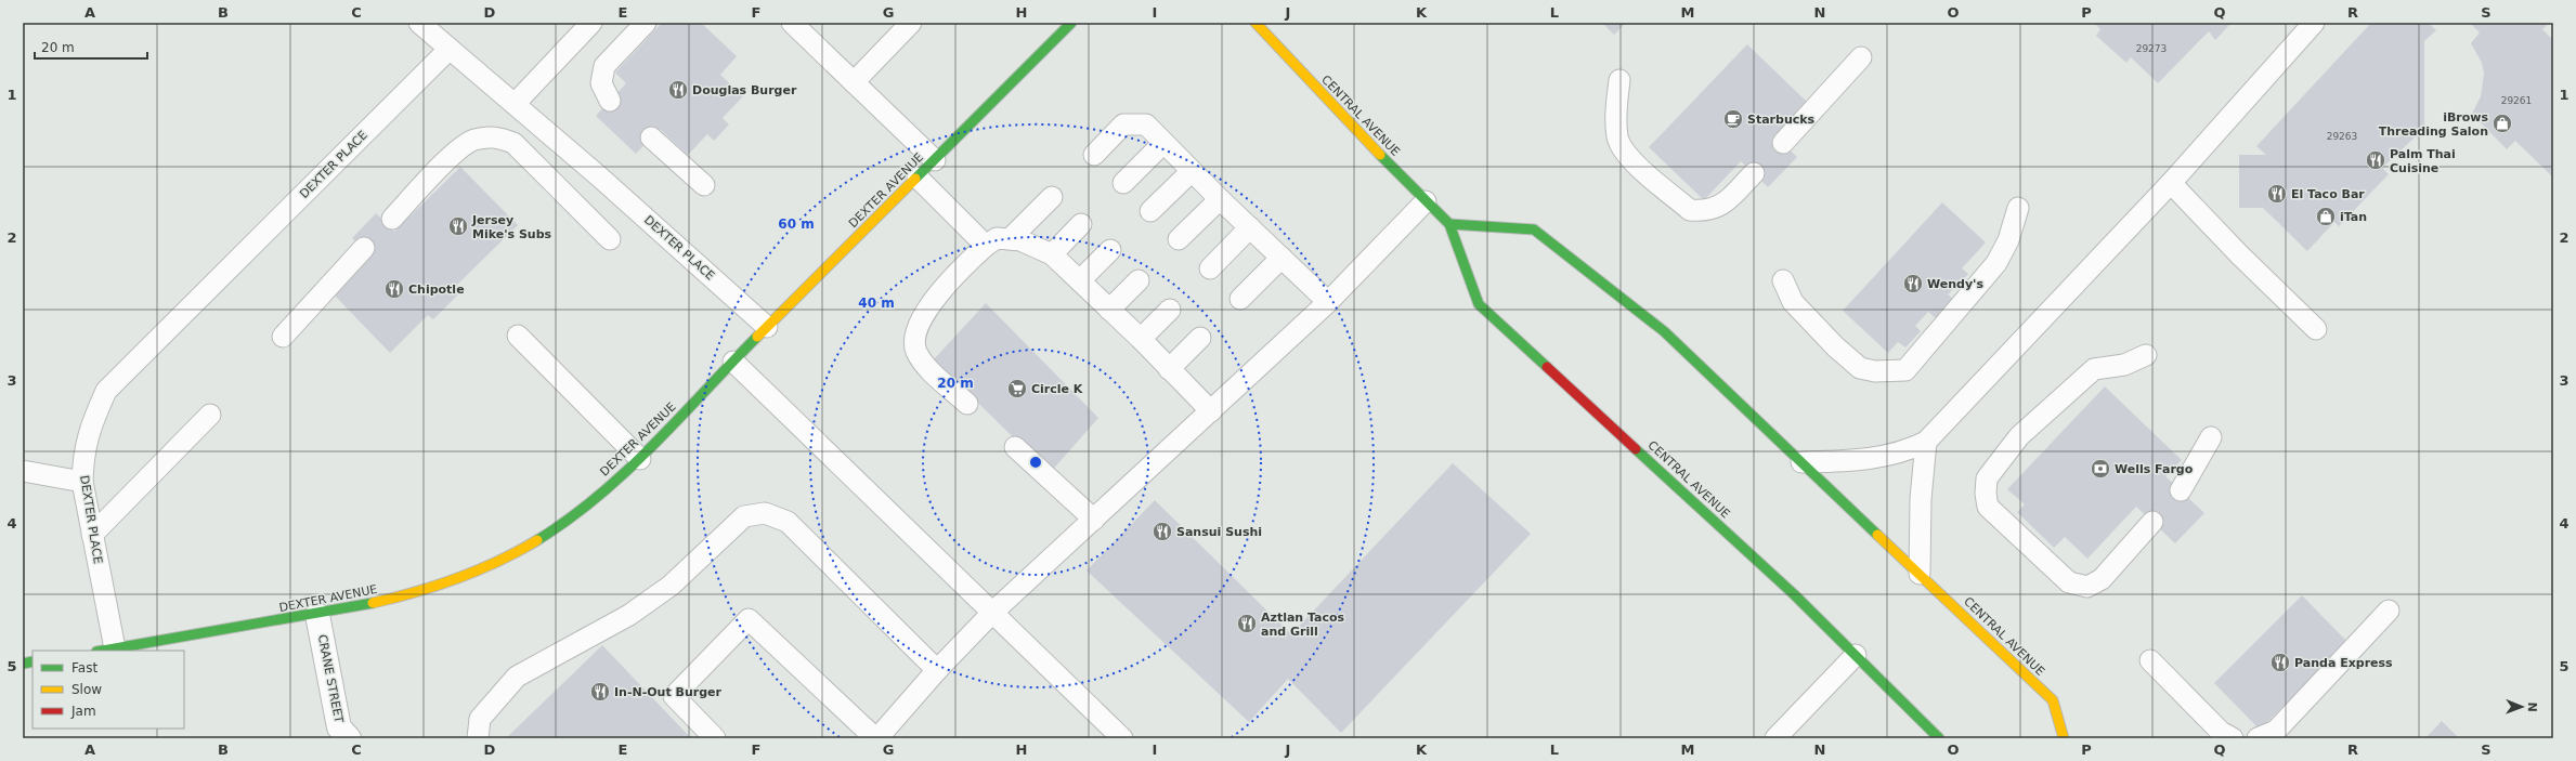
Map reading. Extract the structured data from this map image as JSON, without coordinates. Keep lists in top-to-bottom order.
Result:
{
  "streets": {
    "main road": ["CENTRAL AVENUE", "DEXTER AVENUE"],
    "street": ["CRANE STREET"],
    "lane": ["DEXTER PLACE"]
  },
  "crossings": [
    ["DEXTER PLACE", "DEXTER AVENUE"],
    ["DEXTER AVENUE", "CRANE STREET"]
  ],
  "places": {
    "restaurant": [
      "Douglas Burger",
      "Palm Thai Cuisine",
      "El Taco Bar",
      "Jersey Mike's Subs",
      "Wendy's",
      "Chipotle",
      "Sansui Sushi",
      "Aztlan Tacos and Grill",
      "Panda Express",
      "In-N-Out Burger"
    ],
    "cafe": ["Starbucks"],
    "shop": ["iBrows Threading Salon", "iTan"],
    "supermarket": ["Circle K"],
    "bank": ["Wells Fargo"]
  },
  "house_numbers": ["29273", "29261", "29263"],
  "legend": ["Fast", "Slow", "Jam"],
  "scale_bar": "20 m",
  "north": "right",
  "grid": {
    "columns": [
      "A",
      "B",
      "C",
      "D",
      "E",
      "F",
      "G",
      "H",
      "I",
      "J",
      "K",
      "L",
      "M",
      "N",
      "O",
      "P",
      "Q",
      "R",
      "S"
    ],
    "rows": [
      "1",
      "2",
      "3",
      "4",
      "5"
    ]
  },
  "rings": ["60 m", "40 m", "20 m"]
}
